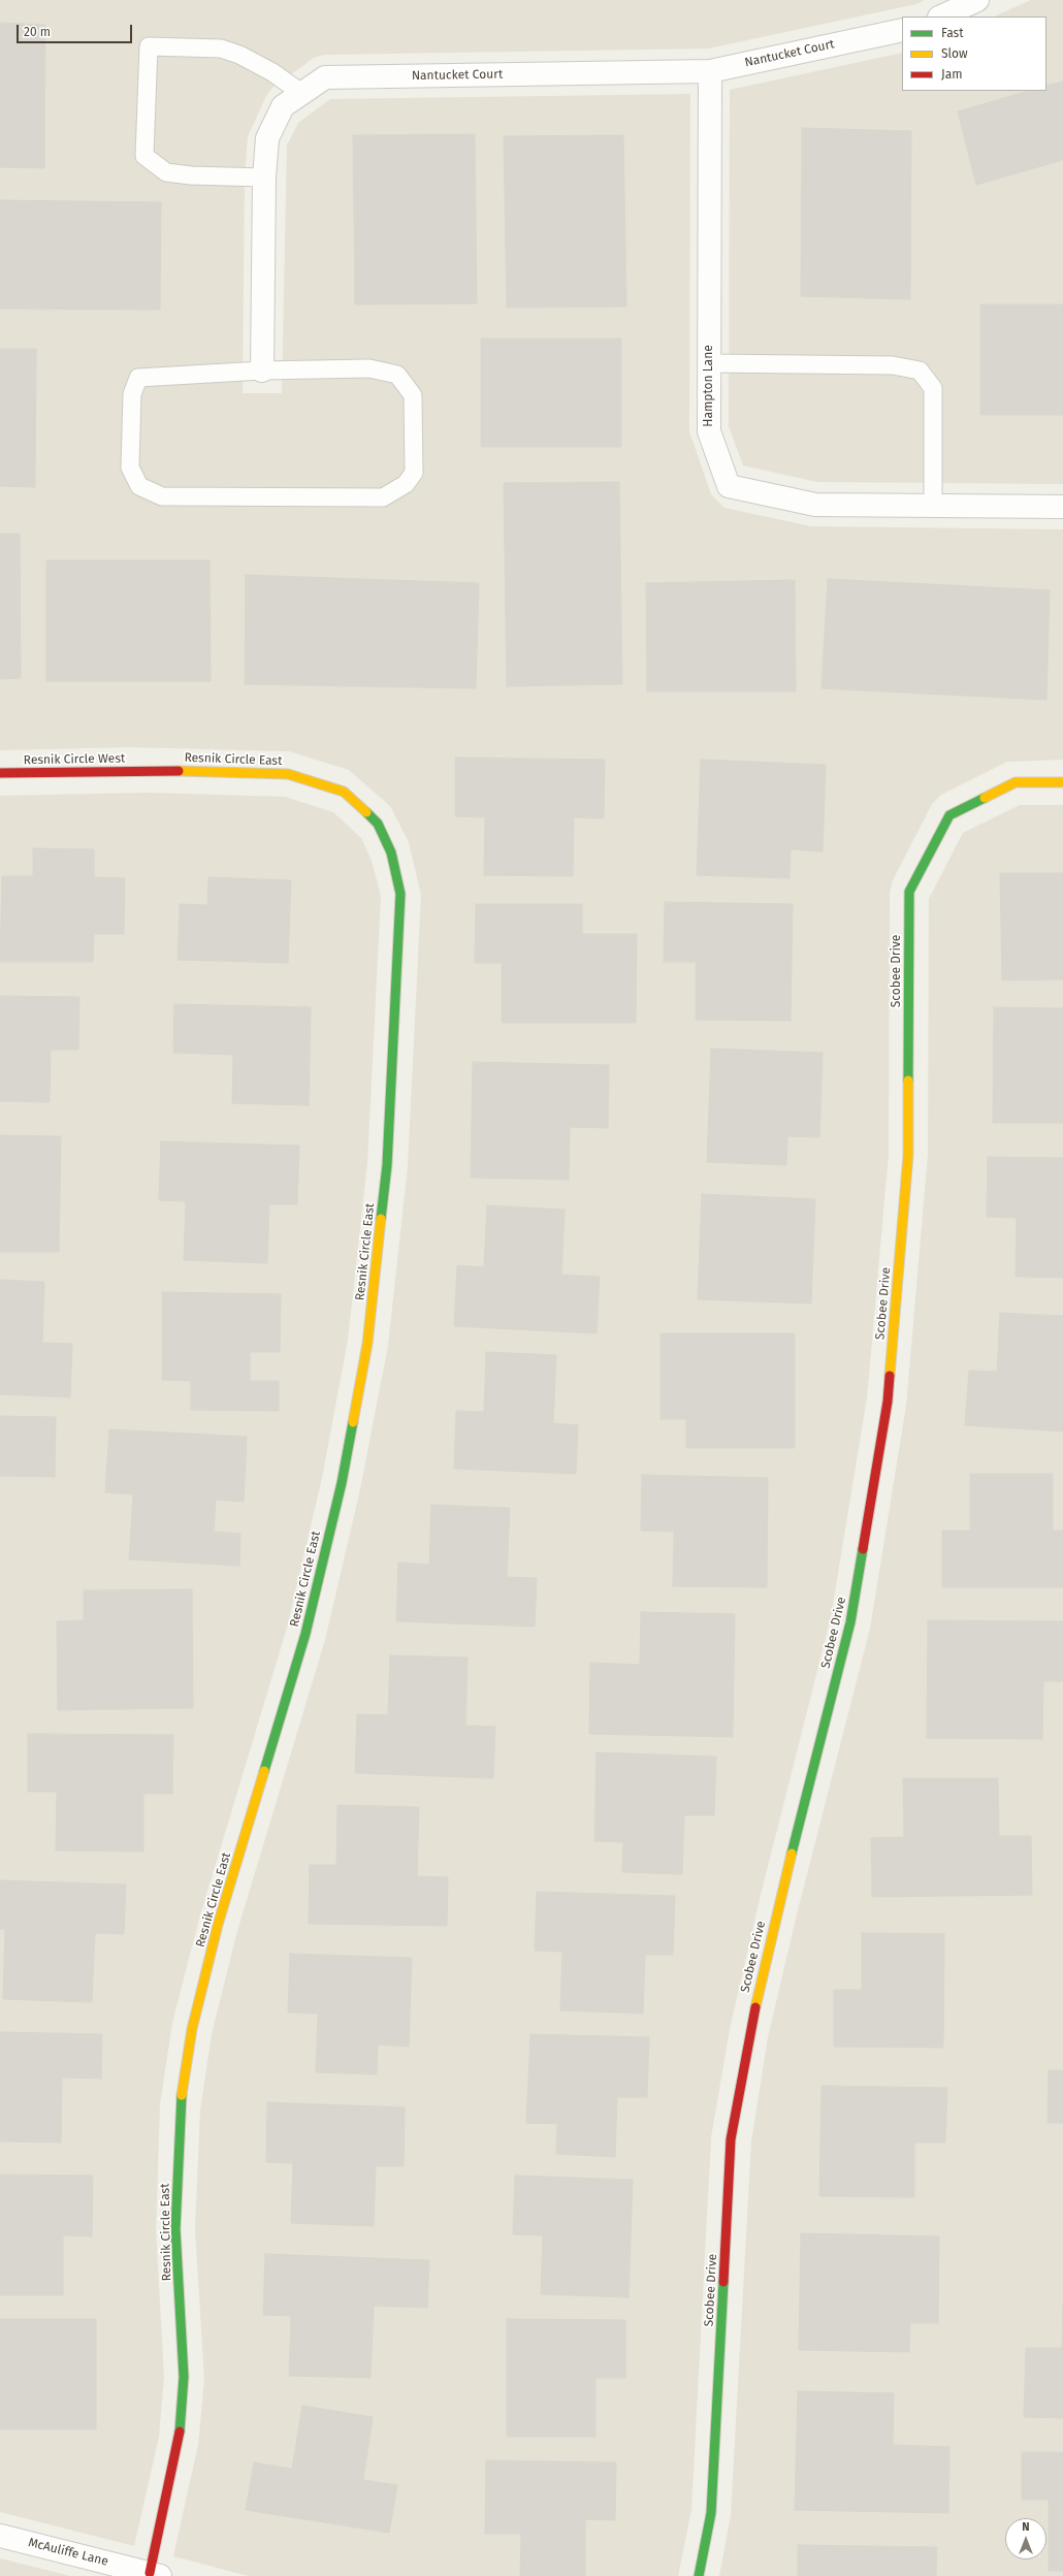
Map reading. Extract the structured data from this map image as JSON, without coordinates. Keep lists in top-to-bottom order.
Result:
{
  "streets": {
    "street": [
      "Nantucket Court",
      "Hampton Lane",
      "Resnik Circle West",
      "Resnik Circle East",
      "Scobee Drive",
      "McAuliffe Lane"
    ]
  },
  "crossings": [
    ["Nantucket Court", "Hampton Lane"],
    ["Resnik Circle West", "Resnik Circle East"],
    ["Resnik Circle East", "McAuliffe Lane"]
  ],
  "legend": ["Fast", "Slow", "Jam"],
  "scale_bar": "20 m",
  "north": "top"
}
